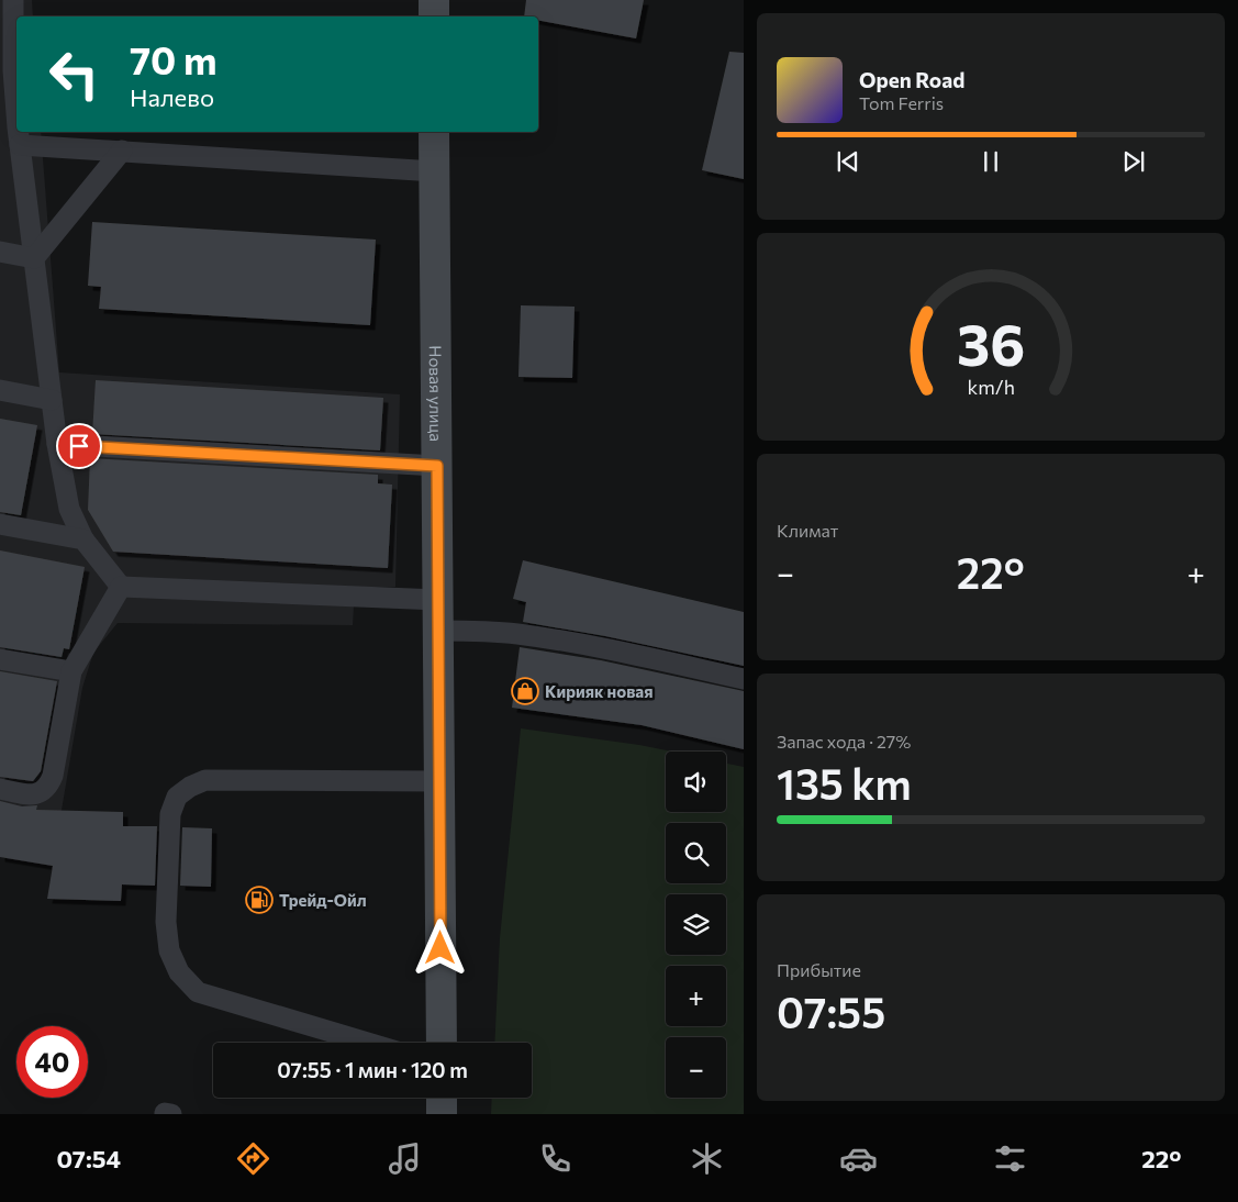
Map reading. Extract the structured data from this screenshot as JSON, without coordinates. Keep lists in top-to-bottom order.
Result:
{
  "streets": {
    "street": ["Новая улица"]
  },
  "places": {
    "shop": ["Кирияк новая"],
    "fuel station": ["Трейд-Ойл"]
  },
  "page": {
    "turn": ["70 m", "Налево"],
    "song": ["Open Road", "Tom Ferris"],
    "tile": [
      "Климат",
      ["Запас хода · 27%", "135 km"],
      ["Прибытие", "07:55"]
    ],
    "heat": ["−", "22°", "+"],
    "map_buttons": ["+", "−"],
    "limit": "40",
    "trip": "07:55 · 1 мин · 120 m",
    "tabs": ["07:54", "22°"],
    "gauge": ["36", "km/h"]
  }
}
